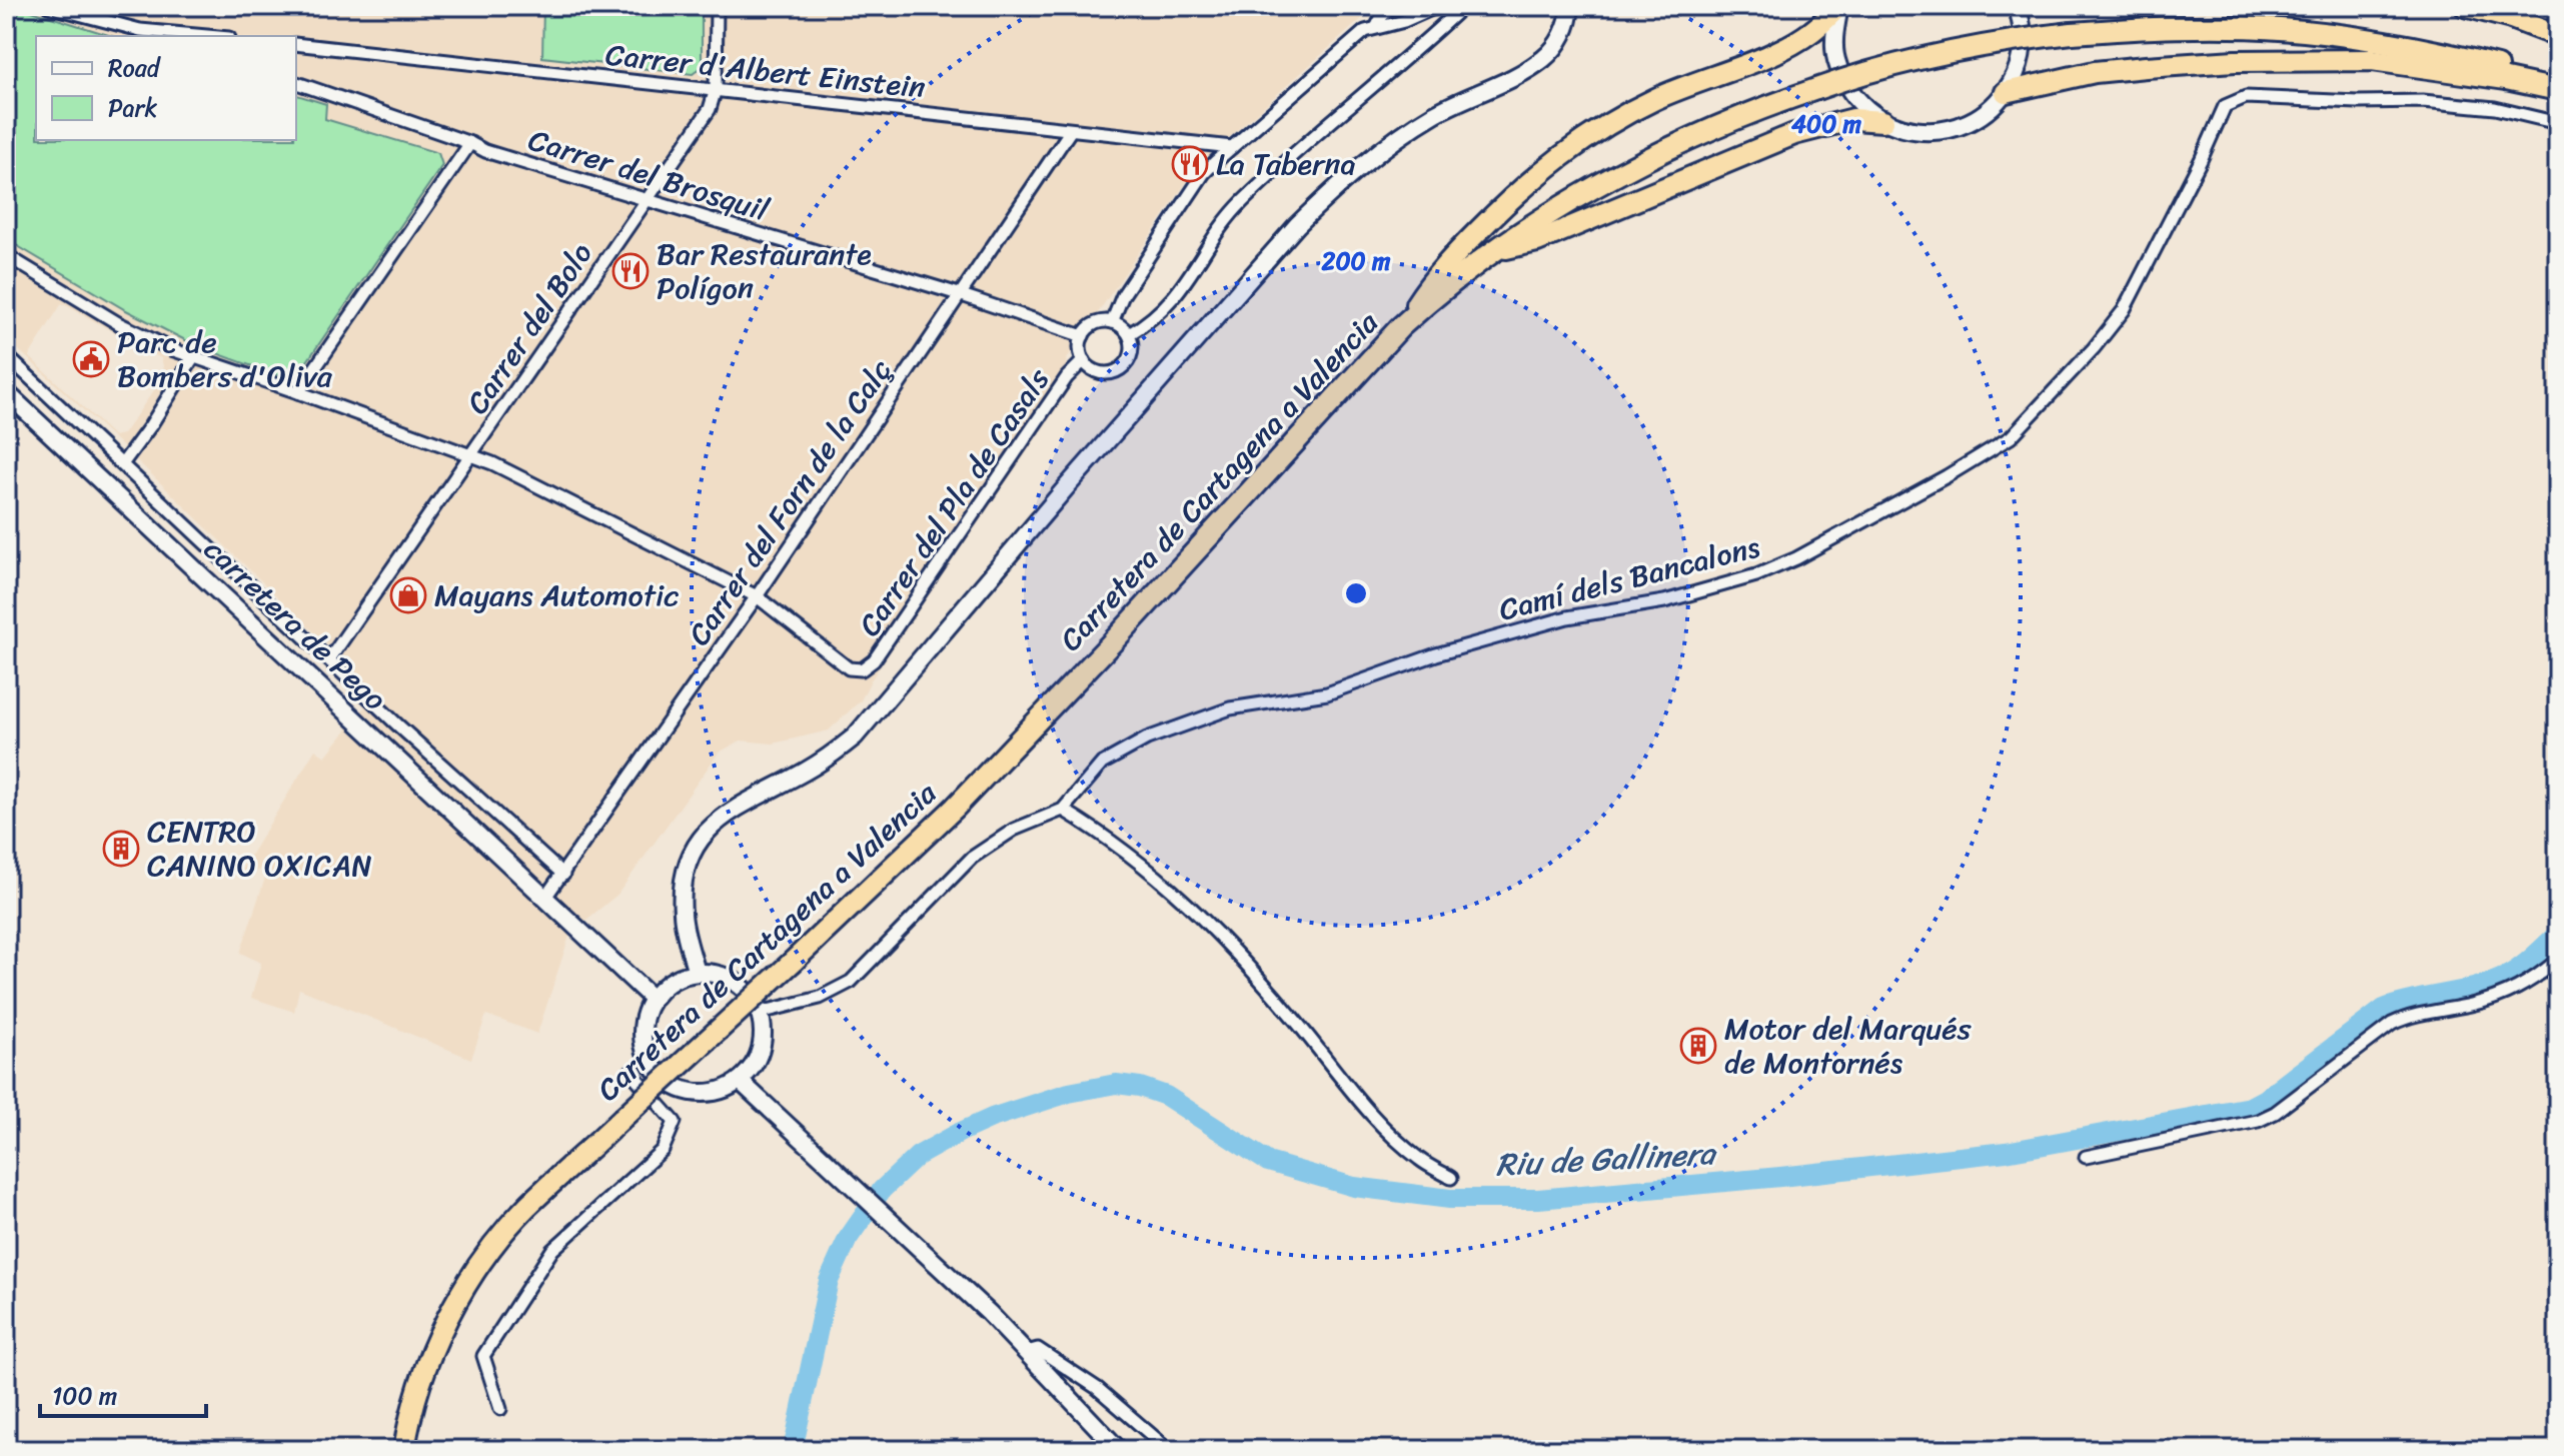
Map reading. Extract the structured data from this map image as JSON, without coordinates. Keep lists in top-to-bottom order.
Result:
{
  "streets": {
    "highway": ["Carretera de Cartagena a Valencia"],
    "main road": ["carretera de Pego"],
    "street": [
      "Carrer d'Albert Einstein",
      "Carrer del Brosquil",
      "Carrer del Bolo",
      "Carrer del Forn de la Calç",
      "Carrer del Pla de Casals",
      "Camí dels Bancalons"
    ]
  },
  "crossings": [
    ["Carrer d'Albert Einstein", "Carrer del Bolo"],
    ["Carrer d'Albert Einstein", "Carrer del Forn de la Calç"],
    ["Carrer del Brosquil", "Carrer del Bolo"],
    ["Carrer del Brosquil", "Carrer del Forn de la Calç"],
    ["Carrer del Brosquil", "Carrer del Pla de Casals"],
    ["Carrer del Forn de la Calç", "Carrer del Pla de Casals"],
    ["Carrer del Forn de la Calç", "carretera de Pego"]
  ],
  "water": ["Riu de Gallinera"],
  "places": {
    "restaurant": ["La Taberna", "Bar Restaurante Polígon"],
    "public building": ["Parc de Bombers d'Oliva"],
    "shop": ["Mayans Automotic"],
    "building": ["CENTRO CANINO OXICAN", "Motor del Marqués de Montornés"]
  },
  "legend": ["Road", "Park"],
  "scale_bar": "100 m",
  "rings": ["400 m", "200 m"]
}
